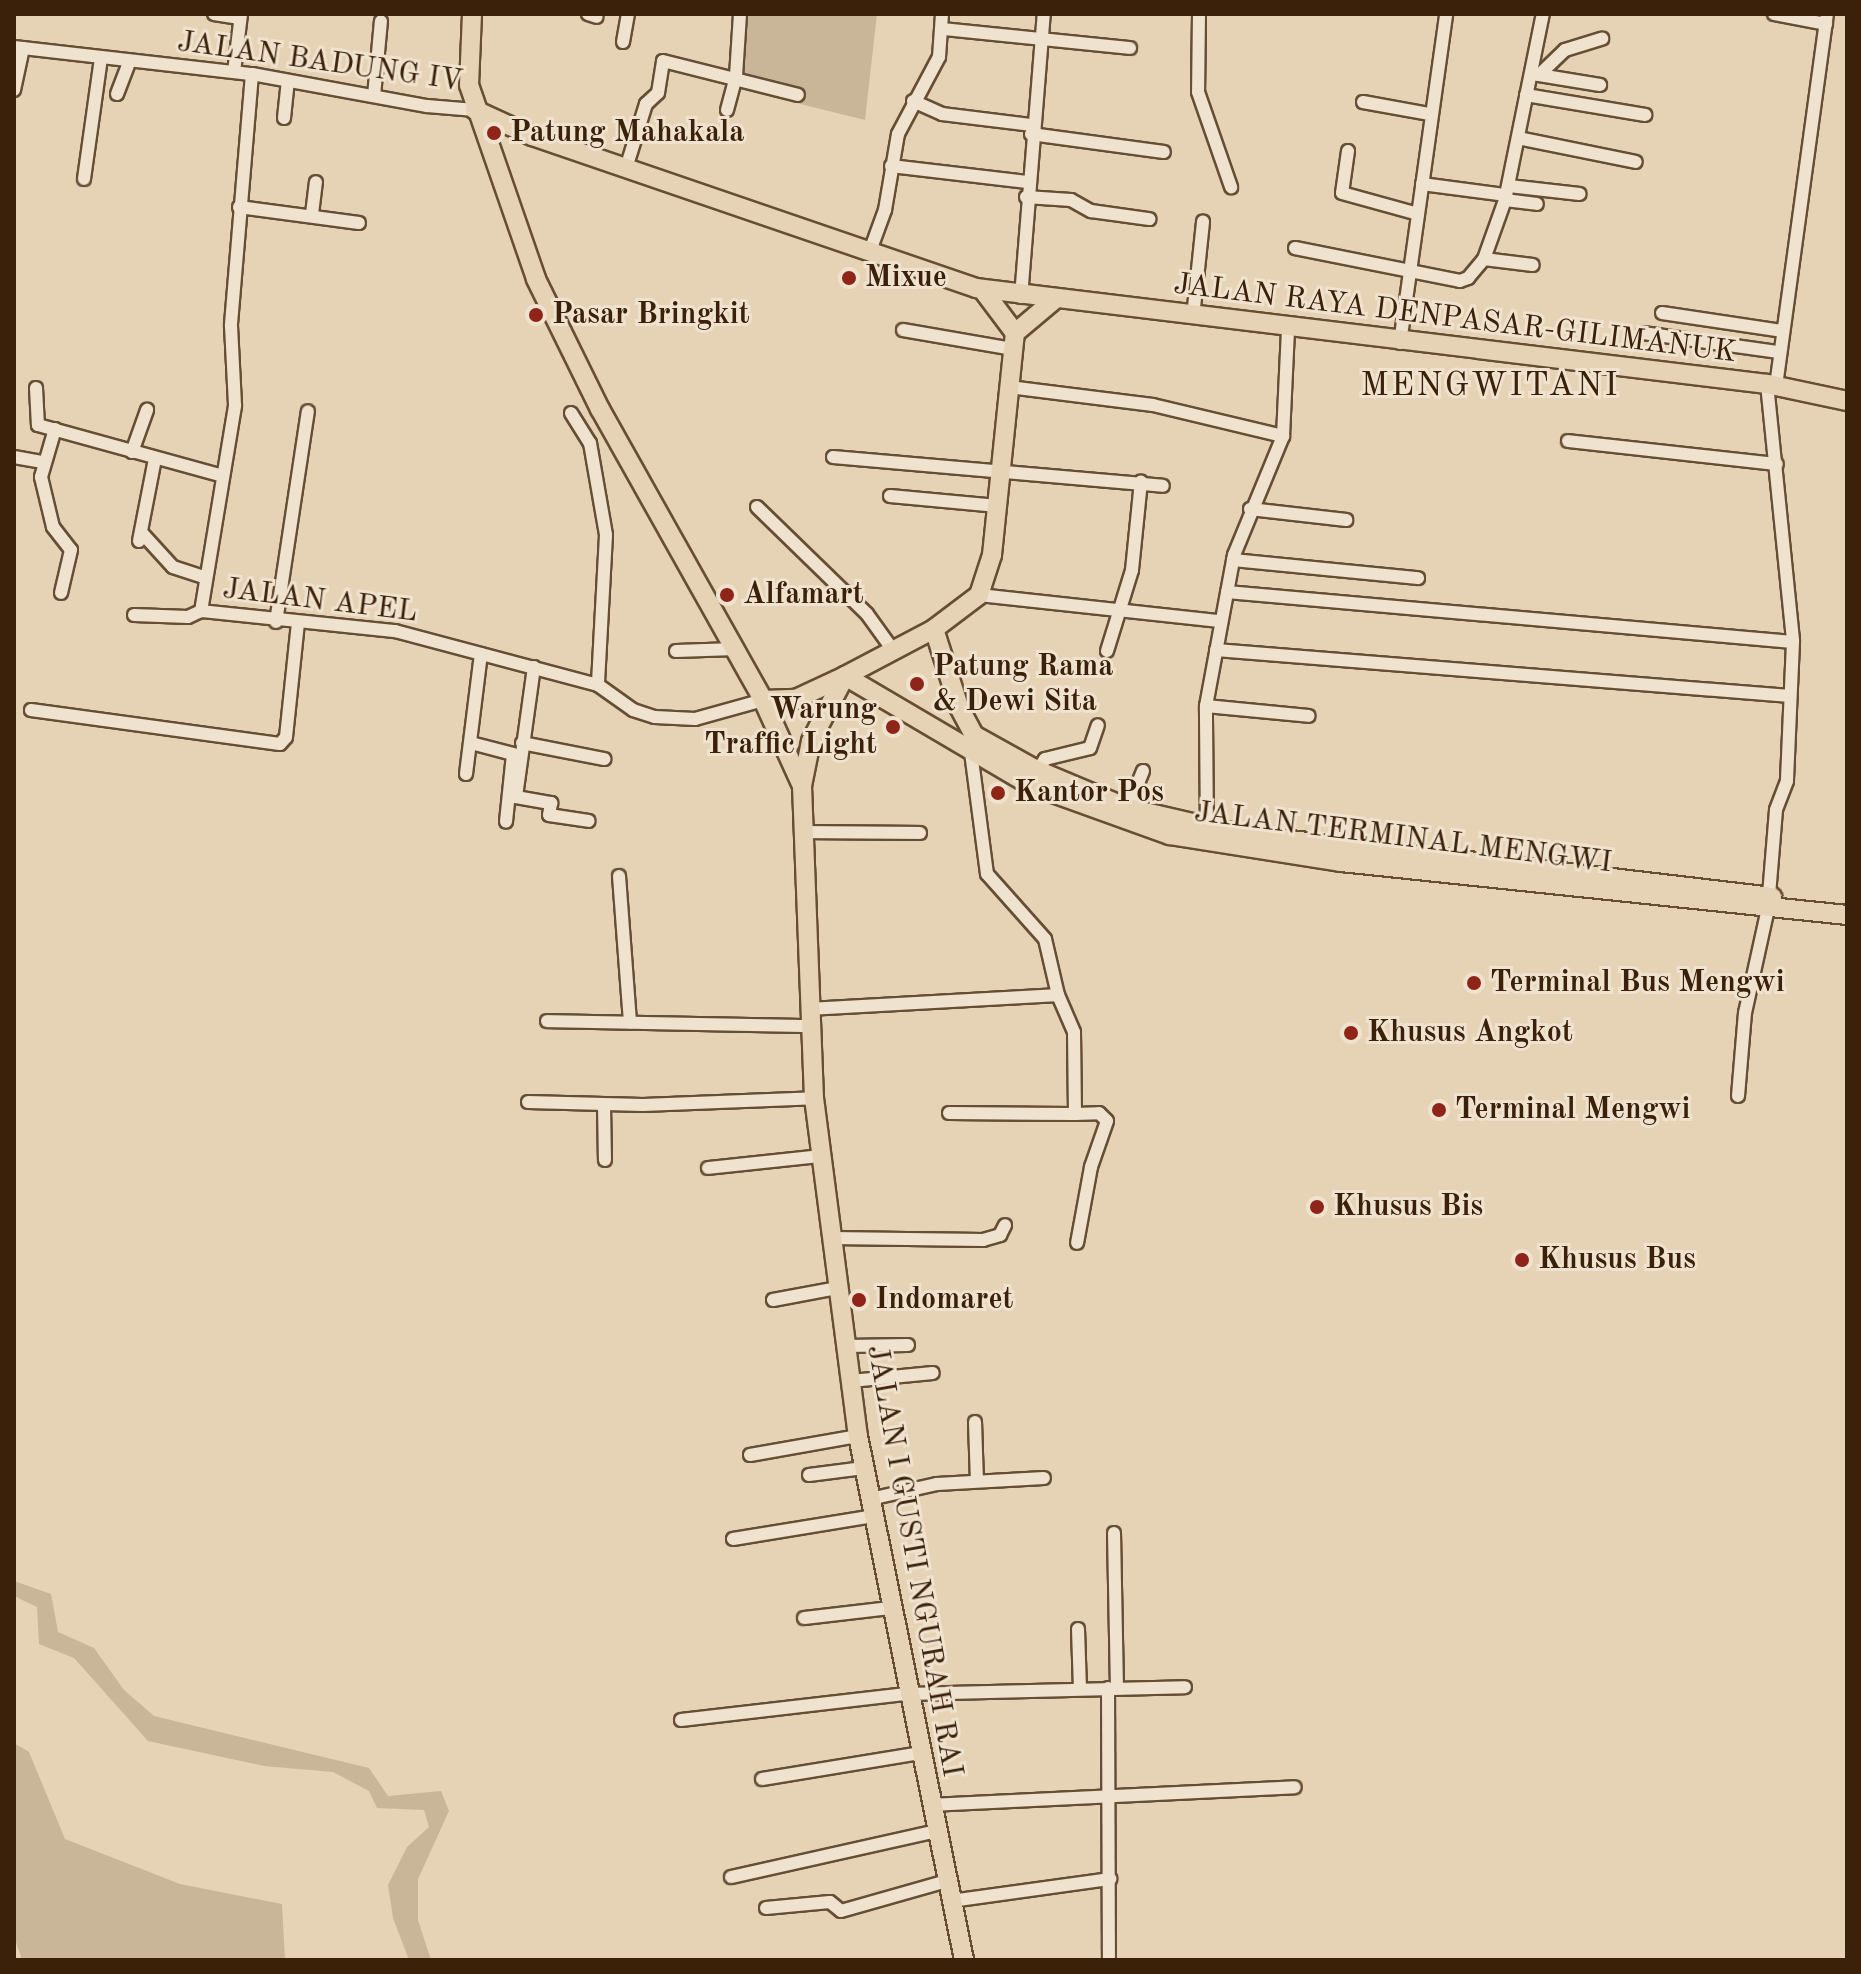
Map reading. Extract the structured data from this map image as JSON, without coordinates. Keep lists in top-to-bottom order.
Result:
{
  "streets": {
    "highway": ["JALAN RAYA DENPASAR-GILIMANUK", "JALAN TERMINAL MENGWI", "JALAN I GUSTI NGURAH RAI"],
    "street": ["JALAN BADUNG IV", "JALAN APEL"]
  },
  "crossings": [
    ["JALAN BADUNG IV", "JALAN RAYA DENPASAR-GILIMANUK"],
    ["JALAN BADUNG IV", "JALAN APEL"]
  ],
  "districts": ["MENGWITANI"],
  "places": [
    "Patung Mahakala",
    "Mixue",
    "Pasar Bringkit",
    "Alfamart",
    "Patung Rama & Dewi Sita",
    "Warung Traffic Light",
    "Kantor Pos",
    "Terminal Bus Mengwi",
    "Khusus Angkot",
    "Terminal Mengwi",
    "Khusus Bis",
    "Khusus Bus",
    "Indomaret"
  ]
}
